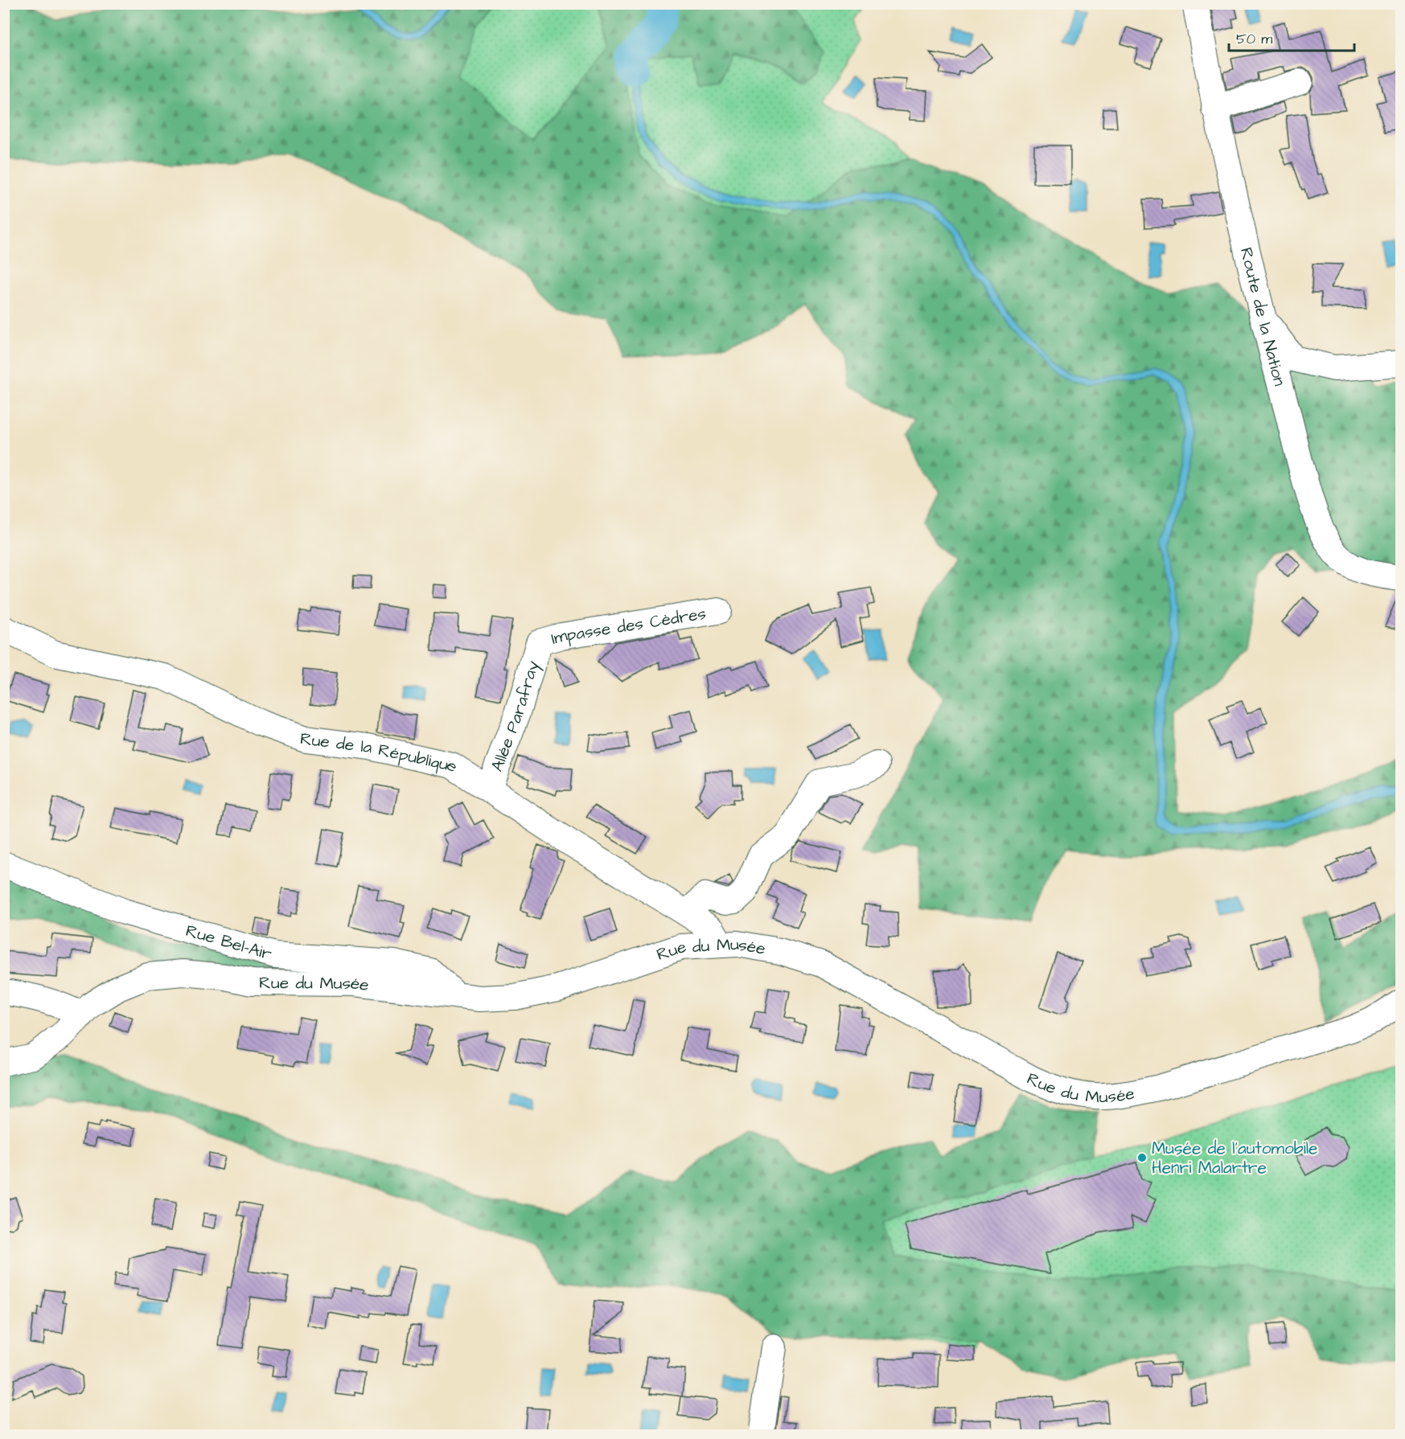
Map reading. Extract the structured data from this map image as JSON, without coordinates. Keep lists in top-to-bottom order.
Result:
{
  "streets": {
    "street": [
      "Route de la Nation",
      "Impasse des Cèdres",
      "Allée Parafray",
      "Rue de la République",
      "Rue Bel-Air",
      "Rue du Musée"
    ]
  },
  "crossings": [
    ["Impasse des Cèdres", "Allée Parafray"],
    ["Allée Parafray", "Rue de la République"],
    ["Rue de la République", "Rue du Musée"],
    ["Rue Bel-Air", "Rue du Musée"]
  ],
  "places": ["Musée de l'automobile Henri Malartre"],
  "scale_bar": "50 m"
}
